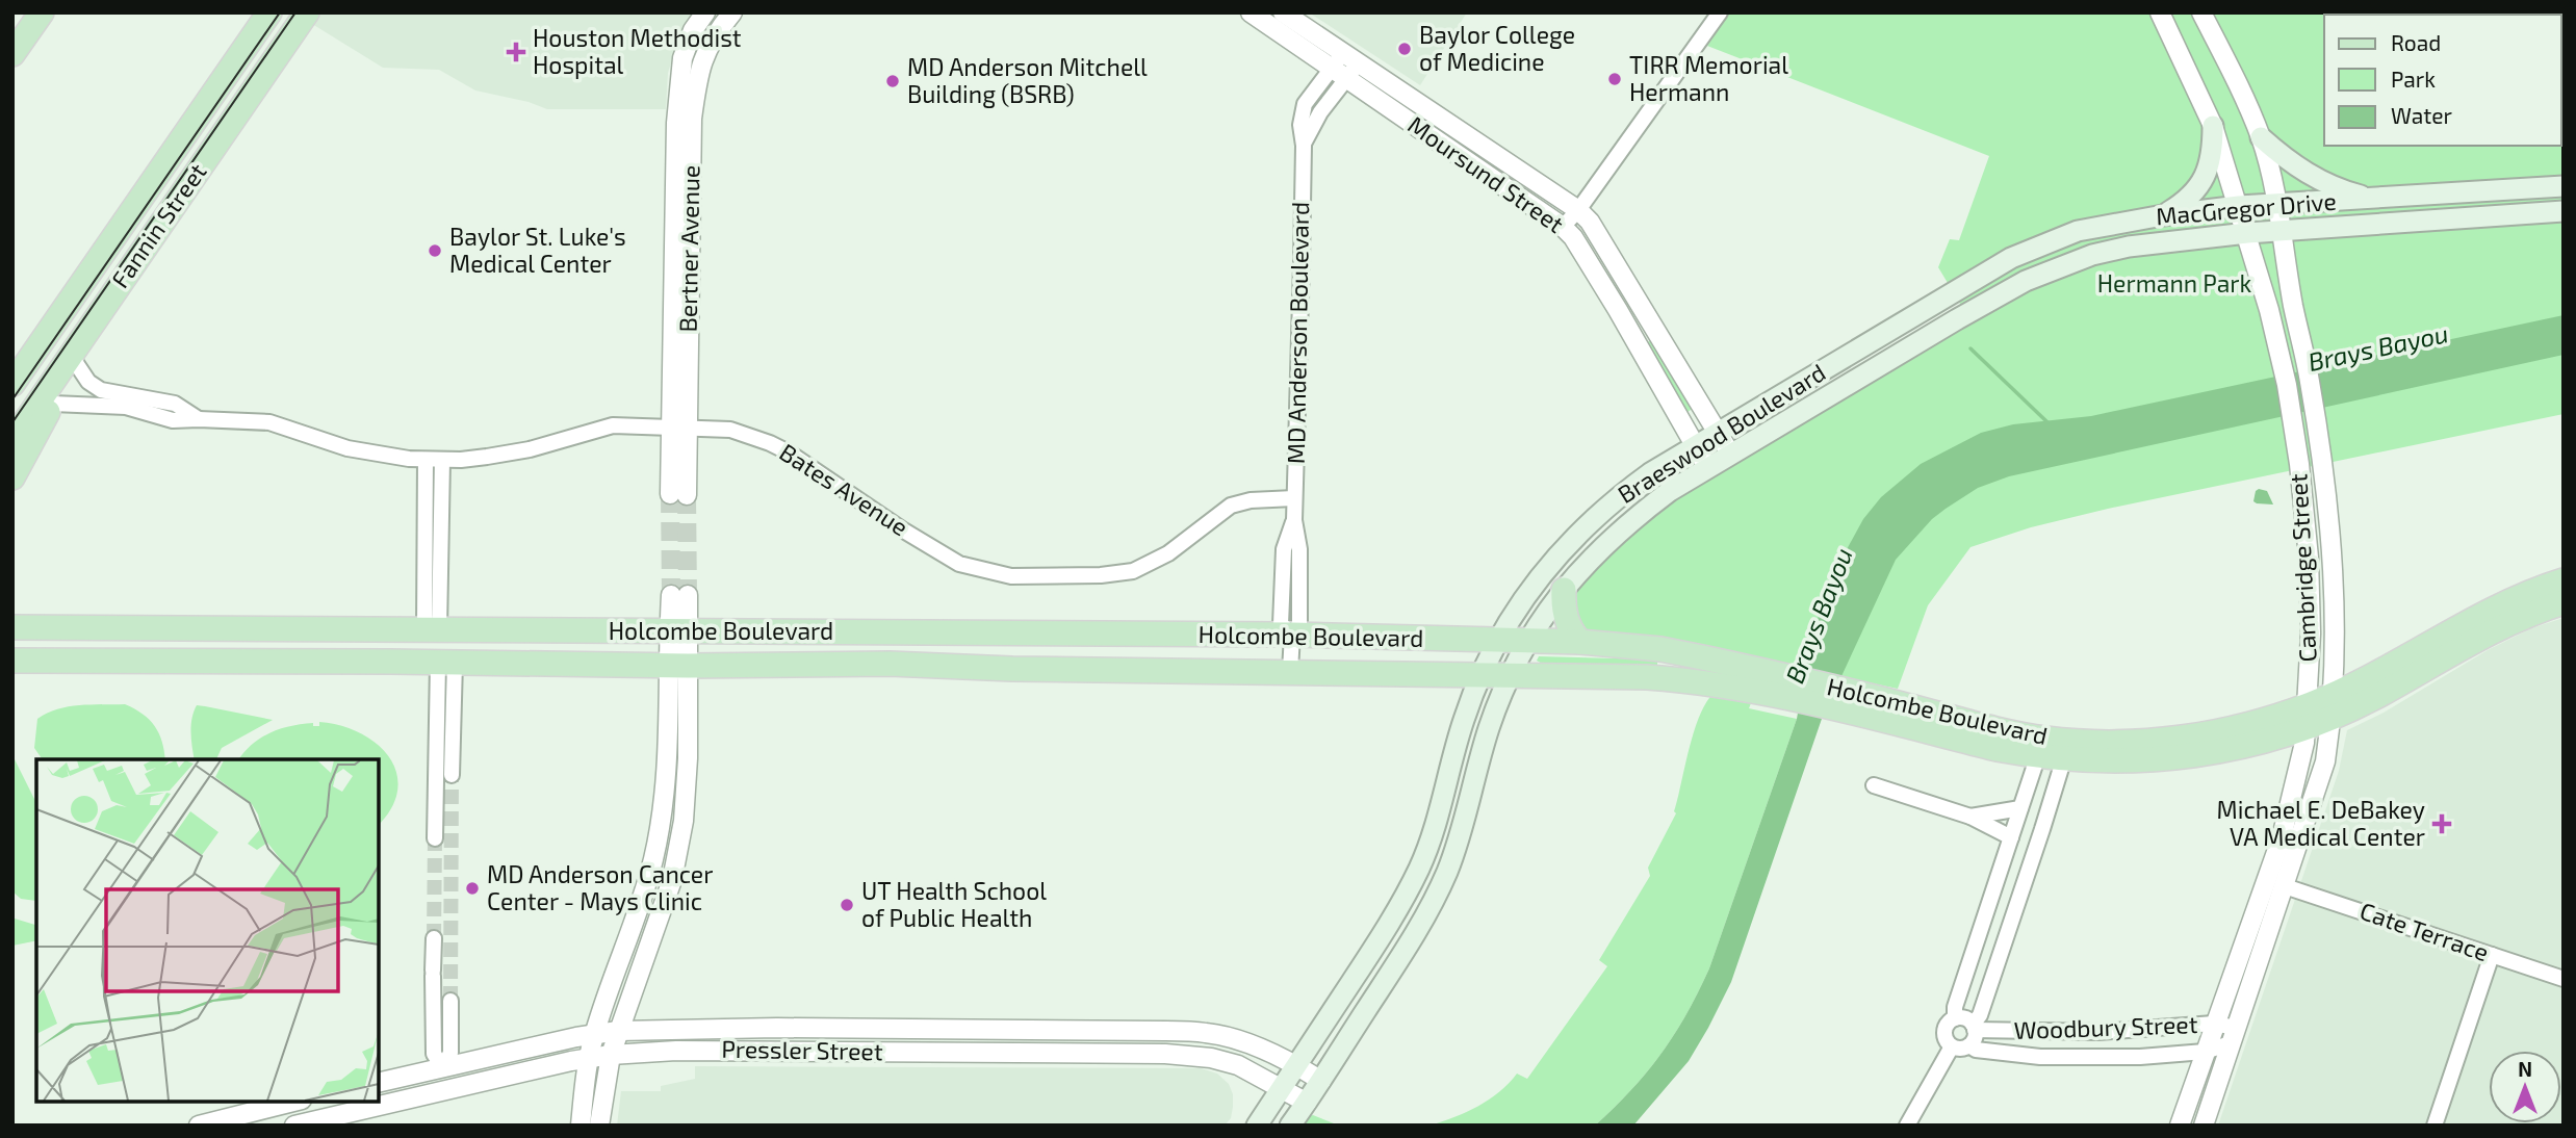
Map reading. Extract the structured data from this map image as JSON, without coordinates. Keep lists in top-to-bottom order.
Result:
{
  "streets": {
    "main road": [
      "MacGregor Drive",
      "Fannin Street",
      "Braeswood Boulevard",
      "Holcombe Boulevard"
    ],
    "street": [
      "Moursund Street",
      "Bertner Avenue",
      "MD Anderson Boulevard",
      "Bates Avenue",
      "Cambridge Street",
      "Cate Terrace",
      "Woodbury Street",
      "Pressler Street"
    ]
  },
  "crossings": [
    ["Moursund Street", "MD Anderson Boulevard"],
    ["Moursund Street", "Braeswood Boulevard"],
    ["MacGregor Drive", "Braeswood Boulevard"],
    ["MacGregor Drive", "Cambridge Street"],
    ["Bertner Avenue", "Bates Avenue"],
    ["MD Anderson Boulevard", "Bates Avenue"],
    ["MD Anderson Boulevard", "Holcombe Boulevard"],
    ["Braeswood Boulevard", "Holcombe Boulevard"],
    ["Braeswood Boulevard", "Pressler Street"],
    ["Cambridge Street", "Holcombe Boulevard"],
    ["Cambridge Street", "Cate Terrace"],
    ["Cambridge Street", "Woodbury Street"]
  ],
  "water": ["Brays Bayou"],
  "parks": ["Hermann Park"],
  "places": {
    "other": [
      "Baylor College of Medicine",
      "TIRR Memorial Hermann",
      "MD Anderson Mitchell Building (BSRB)",
      "Baylor St. Luke's Medical Center",
      "MD Anderson Cancer Center - Mays Clinic",
      "UT Health School of Public Health"
    ],
    "health": ["Houston Methodist Hospital", "Michael E. DeBakey VA Medical Center"]
  },
  "legend": ["Road", "Park", "Water"],
  "north": "top"
}
